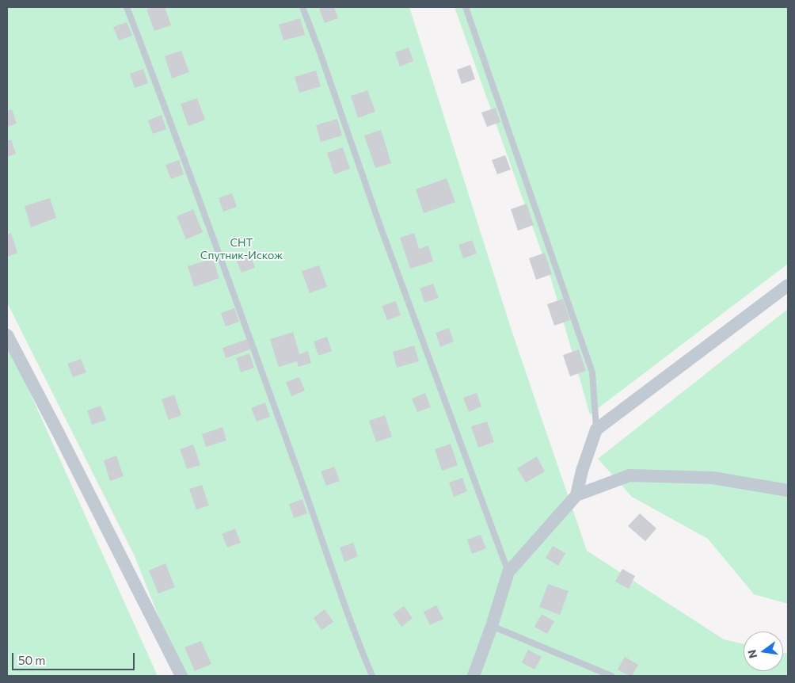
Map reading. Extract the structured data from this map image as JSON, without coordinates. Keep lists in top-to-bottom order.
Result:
{
  "parks": ["СНТ Спутник-Искож"],
  "scale_bar": "50 m",
  "north": "left"
}
